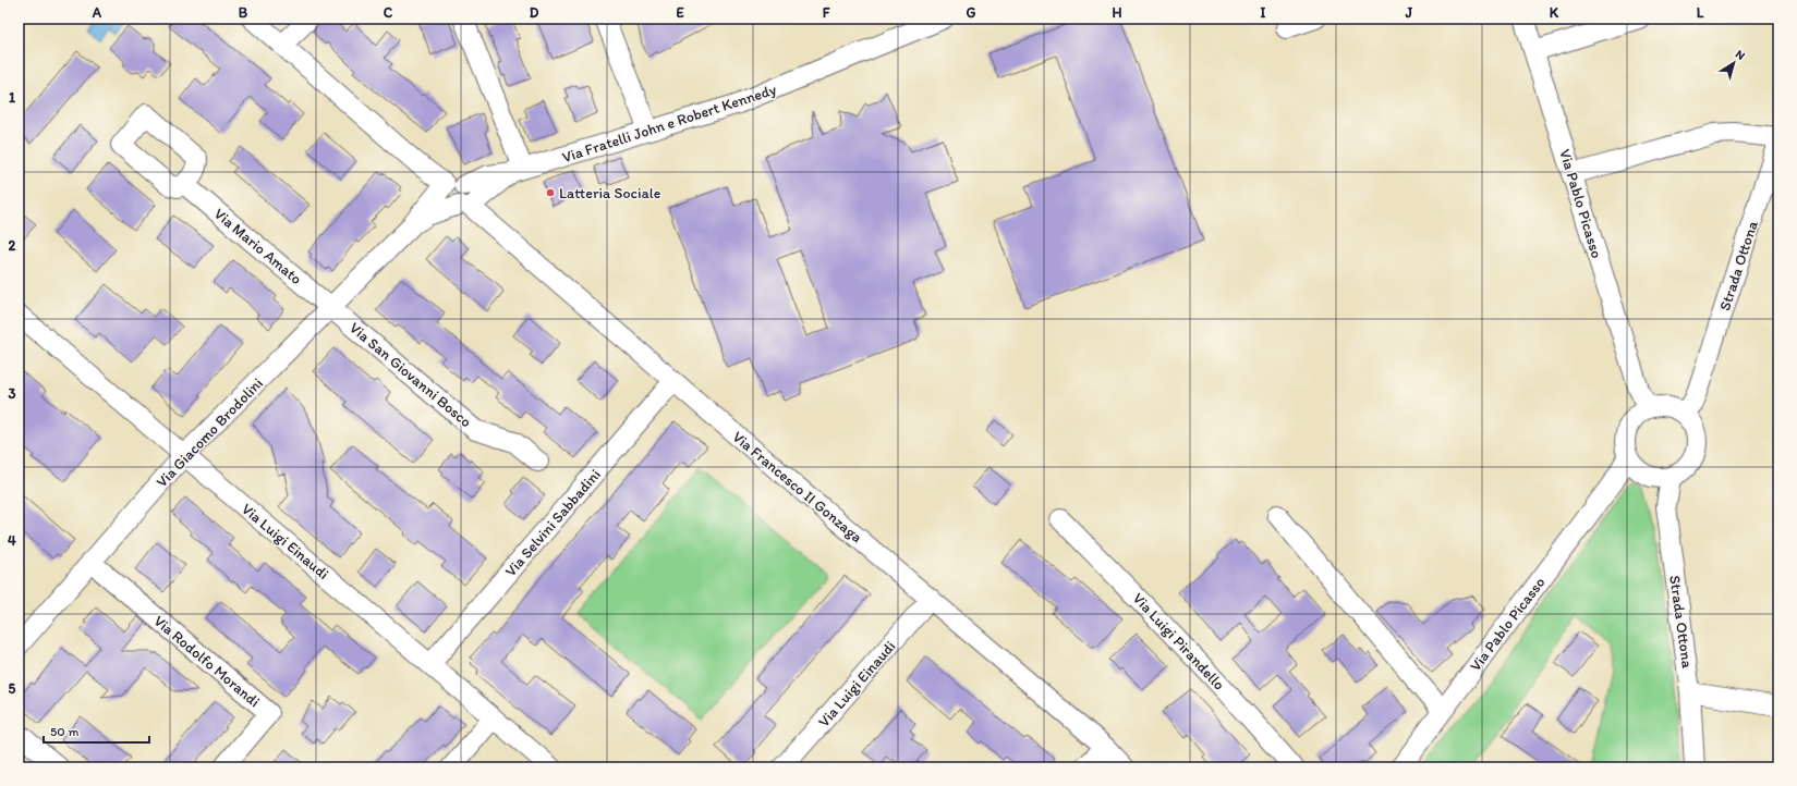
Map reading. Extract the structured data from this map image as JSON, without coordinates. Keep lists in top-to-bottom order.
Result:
{
  "streets": {
    "street": [
      "Via Fratelli John e Robert Kennedy",
      "Via Pablo Picasso",
      "Via Mario Amato",
      "Strada Ottona",
      "Via San Giovanni Bosco",
      "Via Giacomo Brodolini",
      "Via Francesco II Gonzaga",
      "Via Selvini Sabbadini",
      "Via Luigi Einaudi",
      "Via Luigi Pirandello",
      "Via Rodolfo Morandi"
    ]
  },
  "crossings": [
    ["Via Fratelli John e Robert Kennedy", "Via Giacomo Brodolini"],
    ["Via Fratelli John e Robert Kennedy", "Via Francesco II Gonzaga"],
    ["Via Pablo Picasso", "Strada Ottona"],
    ["Via Mario Amato", "Via San Giovanni Bosco"],
    ["Via Mario Amato", "Via Giacomo Brodolini"],
    ["Via San Giovanni Bosco", "Via Giacomo Brodolini"],
    ["Via Giacomo Brodolini", "Via Luigi Einaudi"],
    ["Via Giacomo Brodolini", "Via Rodolfo Morandi"],
    ["Via Francesco II Gonzaga", "Via Selvini Sabbadini"],
    ["Via Francesco II Gonzaga", "Via Luigi Einaudi"],
    ["Via Selvini Sabbadini", "Via Luigi Einaudi"]
  ],
  "places": ["Latteria Sociale"],
  "scale_bar": "50 m",
  "north": "top right",
  "grid": {
    "columns": [
      "A",
      "B",
      "C",
      "D",
      "E",
      "F",
      "G",
      "H",
      "I",
      "J",
      "K",
      "L"
    ],
    "rows": [
      "1",
      "2",
      "3",
      "4",
      "5"
    ]
  }
}
